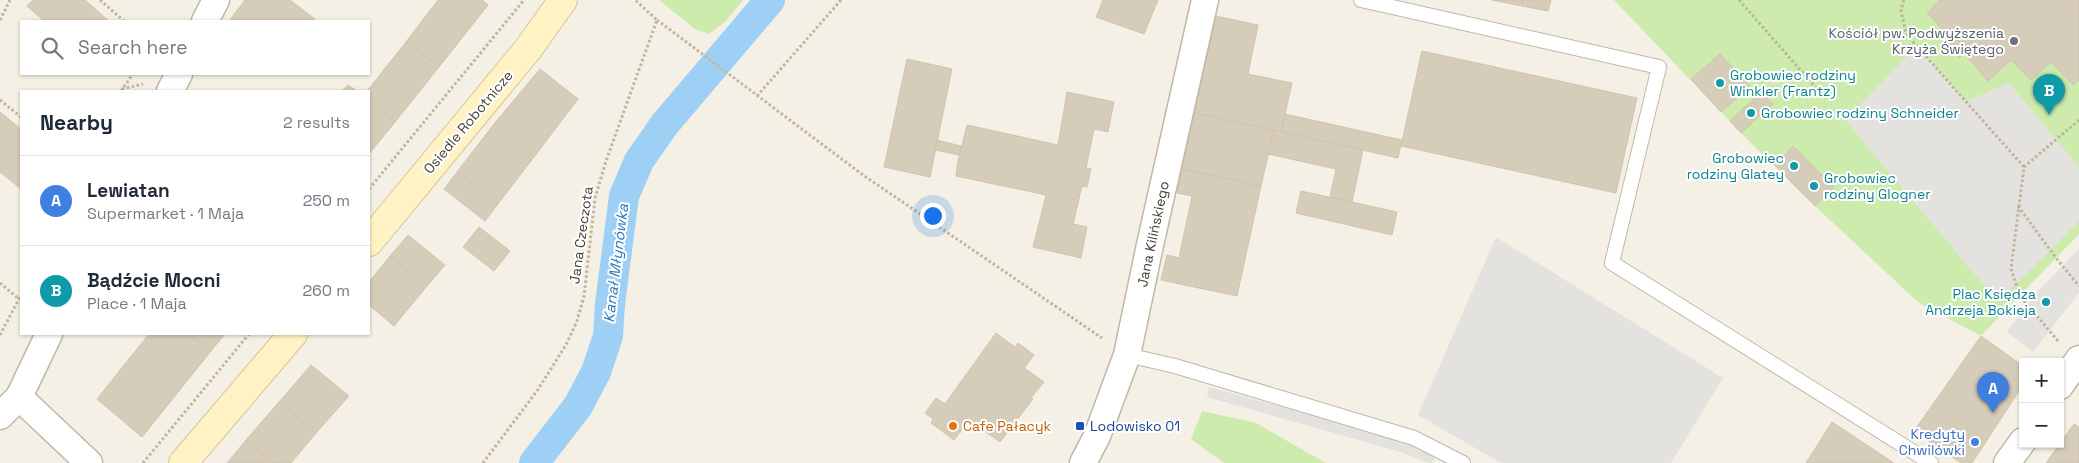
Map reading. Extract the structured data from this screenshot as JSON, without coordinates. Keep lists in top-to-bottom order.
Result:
{
  "streets": {
    "street": ["Osiedle Robotnicze", "Jana Kilińskiego"],
    "path": ["Jana Czeczota"]
  },
  "water": ["Kanał Młynówka"],
  "places": {
    "other": [
      "Kościół pw. Podwyższenia Krzyża Świętego",
      "Grobowiec rodziny Winkler (Frantz)",
      "Grobowiec rodziny Schneider",
      "Grobowiec rodziny Glatey",
      "Grobowiec rodziny Glogner",
      "Plac Księdza Andrzeja Bokieja",
      "Cafe Pałacyk",
      "Kredyty Chwilówki"
    ],
    "transit": ["Lodowisko 01"]
  },
  "page": {
    "search": "Search here",
    "pins": ["B", "A"],
    "heading": ["Nearby", "2 results"],
    "list": [
      {
        "mark": "A",
        "name": "Lewiatan",
        "note": "Supermarket · 1 Maja",
        "value": "250 m"
      },
      {
        "mark": "B",
        "name": "Bądźcie Mocni",
        "note": "Place · 1 Maja",
        "value": "260 m"
      }
    ],
    "map_buttons": ["+", "−"]
  }
}
